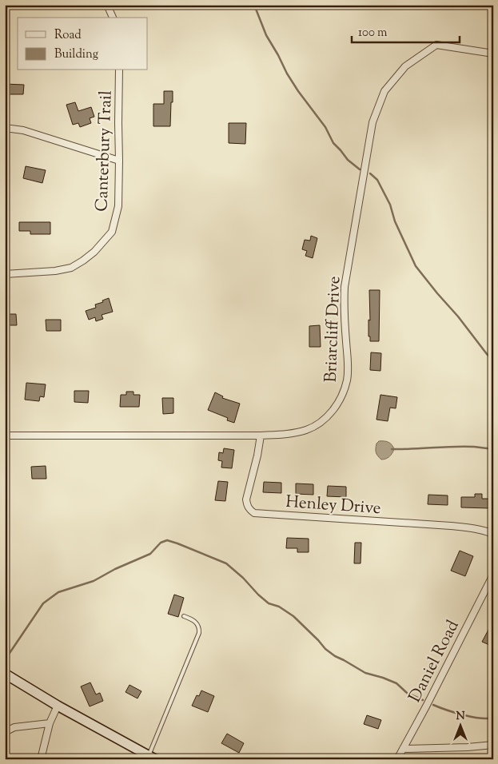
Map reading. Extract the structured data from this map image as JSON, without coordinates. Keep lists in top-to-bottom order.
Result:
{
  "streets": {
    "street": [
      "Canterbury Trail",
      "Briarcliff Drive",
      "Henley Drive",
      "Daniel Road"
    ]
  },
  "crossings": [
    ["Briarcliff Drive", "Henley Drive"]
  ],
  "legend": ["Road", "Building"],
  "scale_bar": "100 m",
  "north": "top"
}
